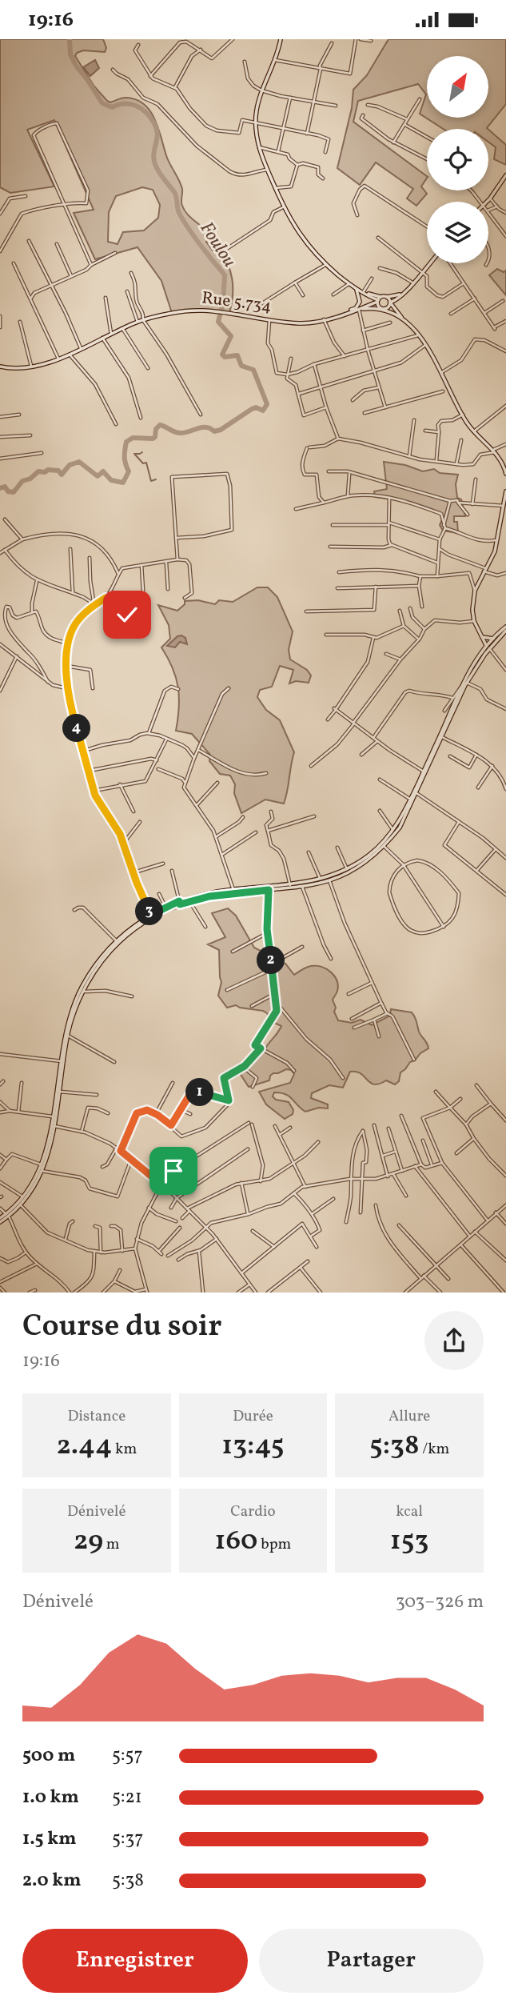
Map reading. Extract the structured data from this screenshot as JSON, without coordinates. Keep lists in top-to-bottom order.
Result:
{
  "streets": {
    "main road": ["Rue 5.734"]
  },
  "water": ["Foulou"],
  "north": "top right",
  "page": {
    "status": "19:16",
    "pins": [
      "4",
      "3",
      "2",
      "1"
    ],
    "heading": ["Course du soir", "19:16"],
    "stats": [
      ["Distance", "2.44 km"],
      ["Durée", "13:45"],
      ["Allure", "5:38 /km"],
      ["Dénivelé", "29 m"],
      ["Cardio", "160 bpm"],
      ["kcal", "153"]
    ],
    "chart": ["Dénivelé", "303–326 m"],
    "list": [
      {
        "name": "500 m",
        "note": "5:57"
      },
      {
        "name": "1.0 km",
        "note": "5:21"
      },
      {
        "name": "1.5 km",
        "note": "5:37"
      },
      {
        "name": "2.0 km",
        "note": "5:38"
      }
    ],
    "buttons": ["Enregistrer", "Partager"]
  }
}
